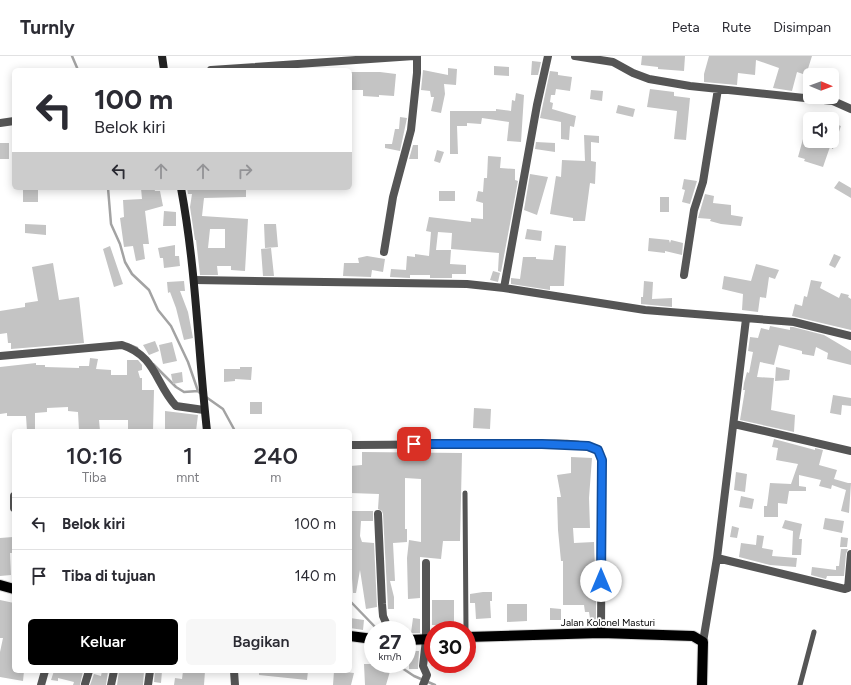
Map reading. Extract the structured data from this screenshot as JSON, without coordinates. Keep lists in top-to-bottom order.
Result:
{
  "streets": {
    "main road": ["Jalan Kolonel Masturi"]
  },
  "north": "right",
  "page": {
    "header": "Turnly",
    "nav": ["Peta", "Rute", "Disimpan"],
    "turn": ["100 m", "Belok kiri"],
    "eta": [
      "10:16",
      "Tiba",
      "1",
      "mnt",
      "240",
      "m"
    ],
    "list": [
      {
        "name": "Belok kiri",
        "value": "100 m"
      },
      {
        "name": "Tiba di tujuan",
        "value": "140 m"
      }
    ],
    "buttons": ["Keluar", "Bagikan"],
    "speed": "27 km/h",
    "limit": "30"
  }
}
